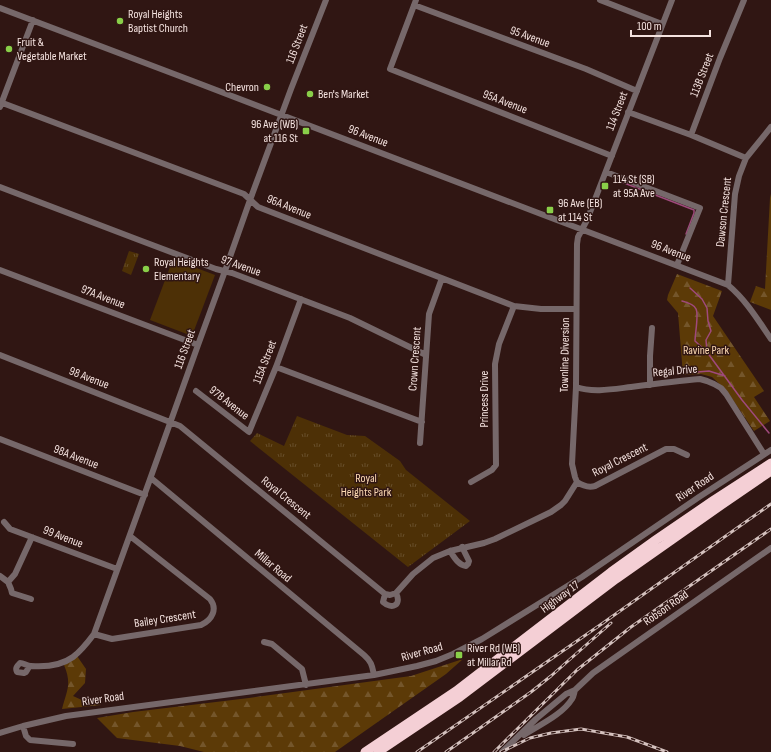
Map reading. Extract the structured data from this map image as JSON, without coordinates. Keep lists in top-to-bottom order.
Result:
{
  "streets": {
    "highway": ["Highway 17"],
    "street": [
      "95 Avenue",
      "116 Street",
      "113B Street",
      "95A Avenue",
      "114 Street",
      "96 Avenue",
      "96A Avenue",
      "Dawson Crescent",
      "97 Avenue",
      "97A Avenue",
      "Townline Diversion",
      "Crown Crescent",
      "115A Street",
      "Regal Drive",
      "98 Avenue",
      "Princess Drive",
      "97B Avenue",
      "98A Avenue",
      "Royal Crescent",
      "River Road",
      "99 Avenue",
      "Millar Road",
      "Robson Road",
      "Bailey Crescent"
    ]
  },
  "crossings": [
    ["95 Avenue", "95A Avenue"],
    ["95 Avenue", "114 Street"],
    ["116 Street", "96 Avenue"],
    ["116 Street", "96A Avenue"],
    ["116 Street", "97 Avenue"],
    ["116 Street", "97A Avenue"],
    ["116 Street", "98 Avenue"],
    ["116 Street", "98A Avenue"],
    ["116 Street", "Royal Crescent"],
    ["116 Street", "99 Avenue"],
    ["116 Street", "Millar Road"],
    ["116 Street", "Bailey Crescent"],
    ["95A Avenue", "114 Street"],
    ["114 Street", "96 Avenue"],
    ["114 Street", "Townline Diversion"],
    ["96 Avenue", "Dawson Crescent"],
    ["96 Avenue", "Townline Diversion"],
    ["96A Avenue", "Townline Diversion"],
    ["96A Avenue", "Crown Crescent"],
    ["96A Avenue", "Princess Drive"],
    ["97 Avenue", "Crown Crescent"],
    ["97 Avenue", "115A Street"],
    ["Townline Diversion", "Regal Drive"],
    ["Townline Diversion", "Royal Crescent"],
    ["115A Street", "97B Avenue"],
    ["Regal Drive", "River Road"],
    ["98 Avenue", "Royal Crescent"],
    ["River Road", "Millar Road"]
  ],
  "parks": ["Ravine Park", "Royal Heights Park"],
  "places": {
    "other": [
      "Royal Heights Baptist Church",
      "Fruit & Vegetable Market",
      "Chevron",
      "Ben's Market",
      "Royal Heights Elementary"
    ],
    "transit": [
      "96 Ave (WB) at 116 St",
      "114 St (SB) at 95A Ave",
      "96 Ave (EB) at 114 St",
      "River Rd (WB) at Millar Rd"
    ]
  },
  "scale_bar": "100 m"
}
